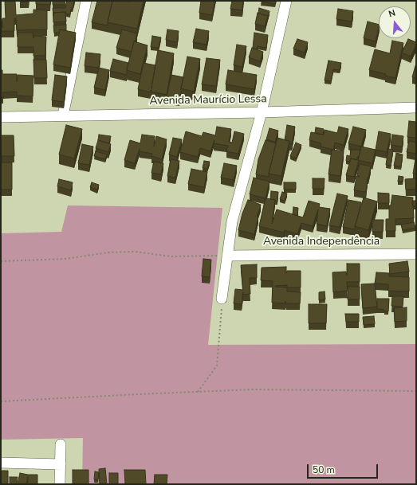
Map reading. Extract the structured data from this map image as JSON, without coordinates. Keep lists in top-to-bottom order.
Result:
{
  "streets": {
    "street": ["Avenida Maurício Lessa", "Avenida Independência"]
  },
  "scale_bar": "50 m",
  "north": "top"
}
